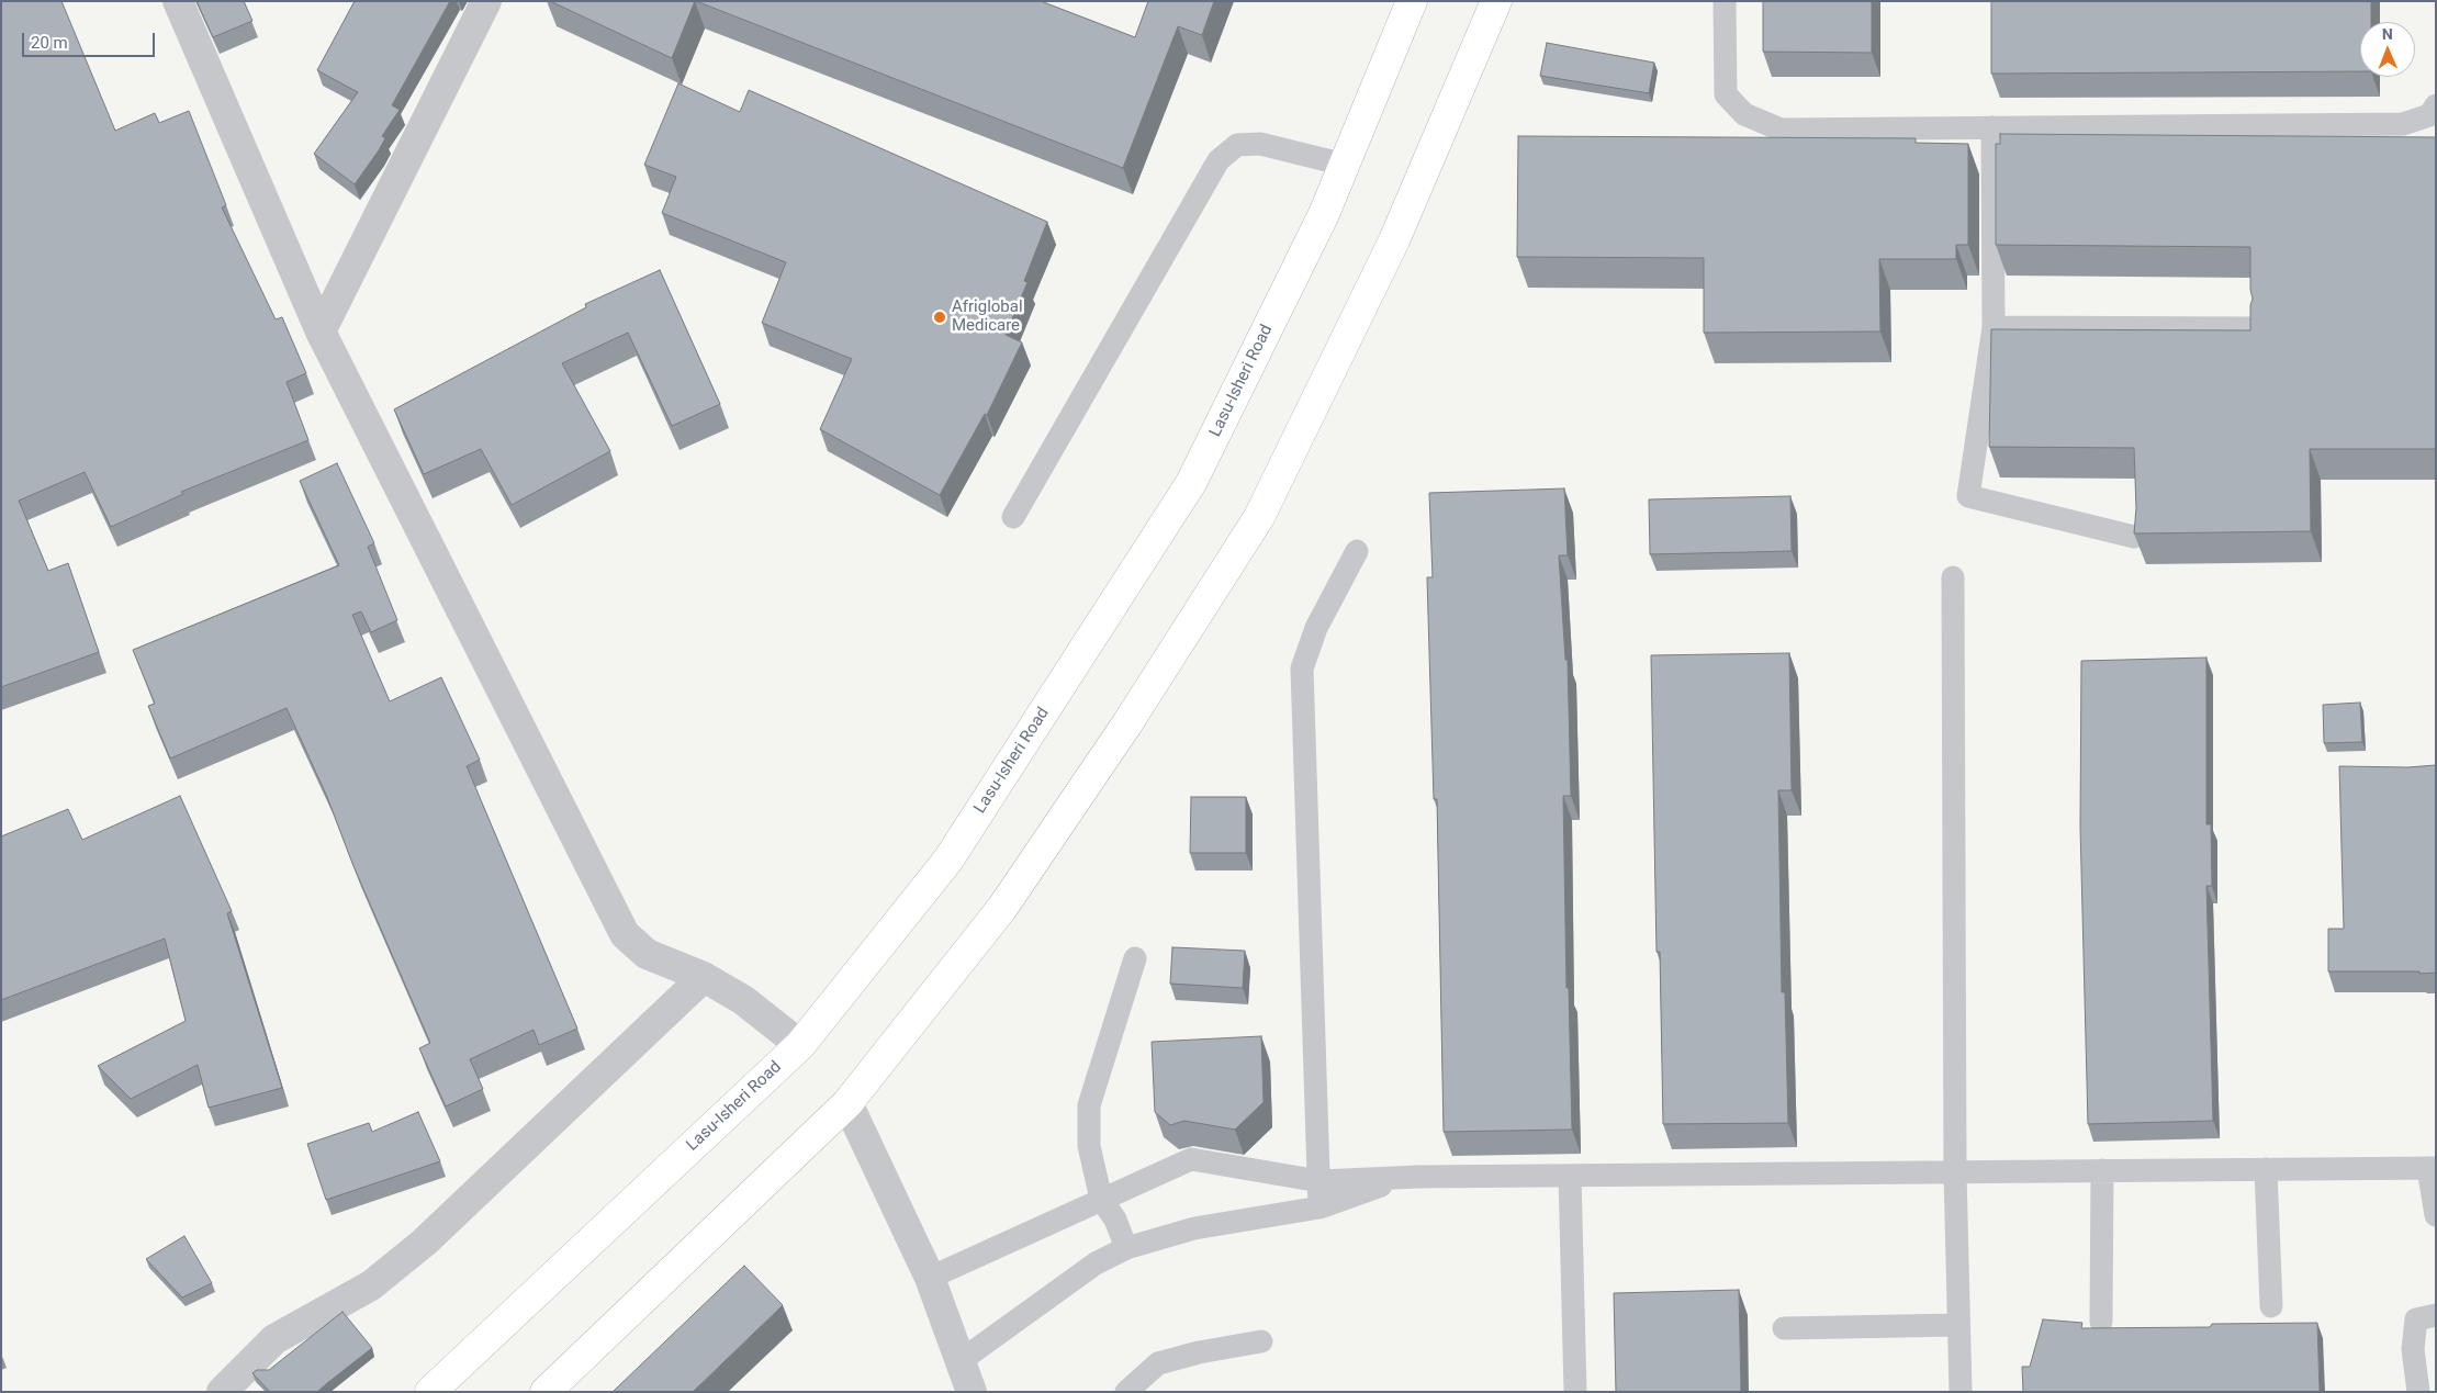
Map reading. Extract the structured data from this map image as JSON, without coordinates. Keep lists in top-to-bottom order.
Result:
{
  "streets": {
    "main road": ["Lasu-Isheri Road"]
  },
  "places": ["Afriglobal Medicare"],
  "scale_bar": "20 m",
  "north": "top"
}
